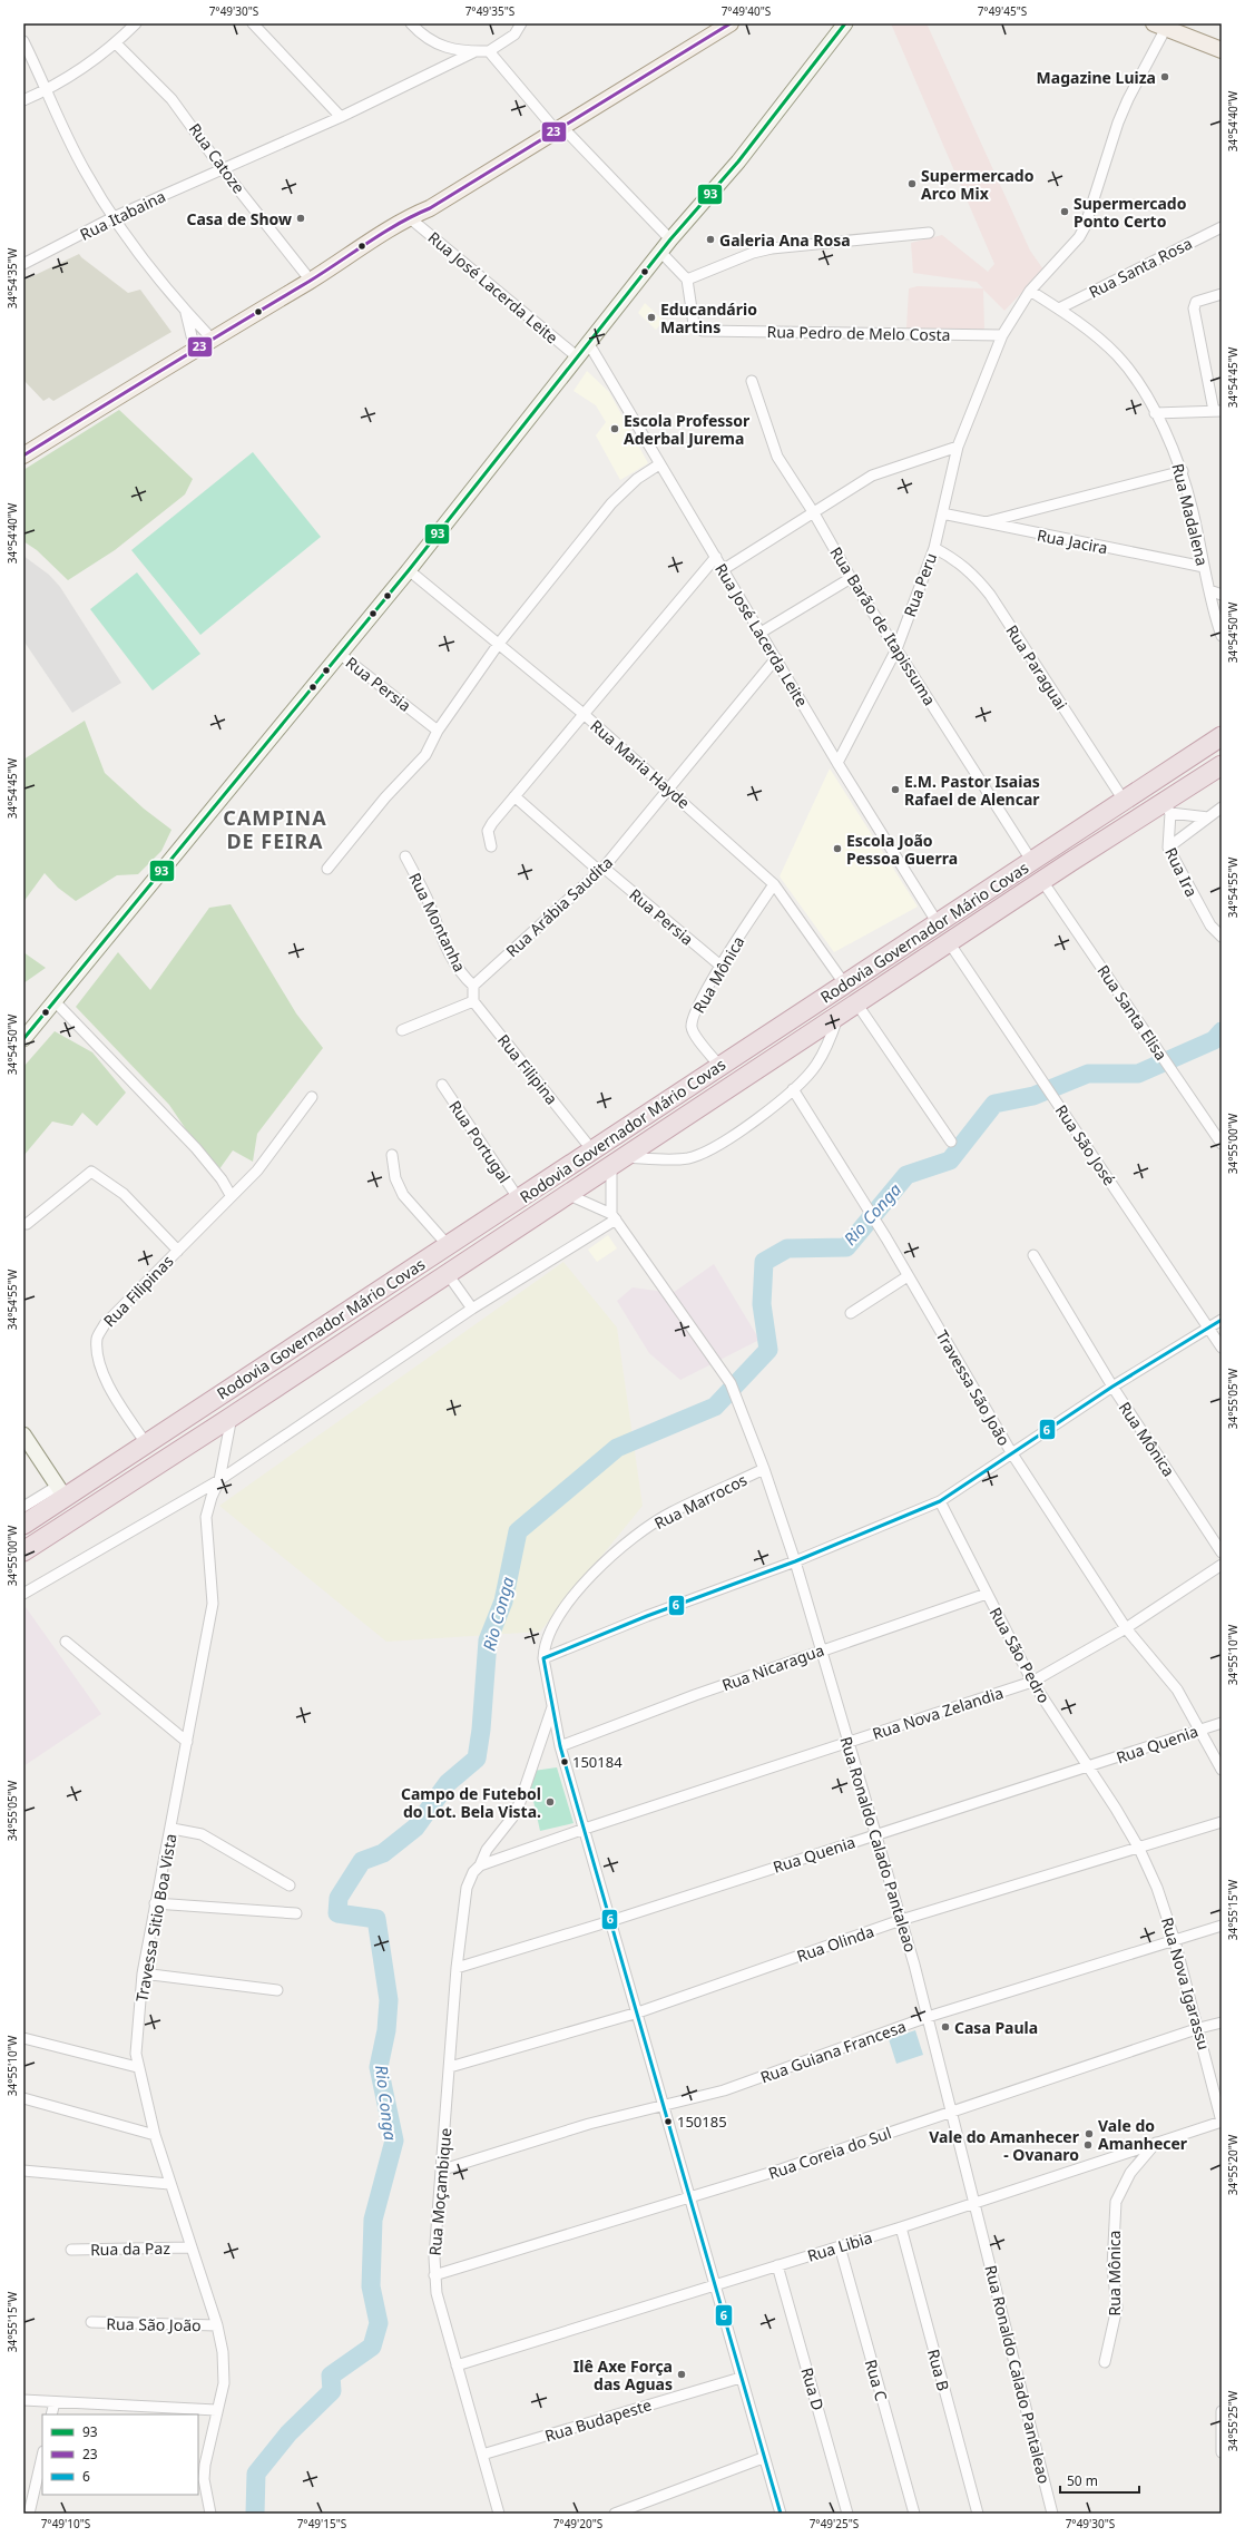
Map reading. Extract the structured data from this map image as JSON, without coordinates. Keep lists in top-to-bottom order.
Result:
{
  "streets": {
    "highway": ["Rodovia Governador Mário Covas"],
    "street": [
      "Rua Catoze",
      "Rua Itabaina",
      "Rua Santa Rosa",
      "Rua José Lacerda Leite",
      "Rua Pedro de Melo Costa",
      "Rua Madalena",
      "Rua Jacira",
      "Rua Peru",
      "Rua Barão de Itapissuma",
      "Rua Paraguai",
      "Rua Persia",
      "Rua Maria Hayde",
      "Rua Ira",
      "Rua Arábia Saudita",
      "Rua Montanha",
      "Rua Mônica",
      "Rua Santa Elisa",
      "Rua Filipina",
      "Rua Portugal",
      "Rua São José",
      "Rua Filipinas",
      "Travessa São João",
      "Rua Marrocos",
      "Rua São Pedro",
      "Rua Nicaragua",
      "Rua Nova Zelandia",
      "Rua Quenia",
      "Rua Ronaldo Calado Pantaleao",
      "Travessa Sitio Boa Vista",
      "Rua Olinda",
      "Rua Nova Igarassu",
      "Rua Guiana Francesa",
      "Rua Coreia do Sul",
      "Rua Moçambique",
      "Rua Libia",
      "Rua da Paz",
      "Rua São João",
      "Rua B",
      "Rua C",
      "Rua D",
      "Rua Budapeste"
    ]
  },
  "crossings": [
    ["Rua Catoze", "Rua Itabaina"],
    ["Rua Santa Rosa", "Rua Madalena"],
    ["Rua José Lacerda Leite", "Rua Peru"],
    ["Rua José Lacerda Leite", "Rua Arábia Saudita"],
    ["Rua José Lacerda Leite", "Rodovia Governador Mário Covas"],
    ["Rua Pedro de Melo Costa", "Rua Peru"],
    ["Rua Madalena", "Rua Jacira"],
    ["Rua Madalena", "Rua Peru"],
    ["Rua Jacira", "Rua Peru"],
    ["Rua Peru", "Rua Barão de Itapissuma"],
    ["Rua Peru", "Rua Paraguai"],
    ["Rua Barão de Itapissuma", "Rodovia Governador Mário Covas"],
    ["Rua Paraguai", "Rodovia Governador Mário Covas"],
    ["Rua Persia", "Rua Arábia Saudita"],
    ["Rua Persia", "Rua Mônica"],
    ["Rua Maria Hayde", "Rua Arábia Saudita"],
    ["Rua Maria Hayde", "Rodovia Governador Mário Covas"],
    ["Rua Maria Hayde", "Rua Mônica"],
    ["Rua Ira", "Rodovia Governador Mário Covas"],
    ["Rua Arábia Saudita", "Rua Montanha"],
    ["Rodovia Governador Mário Covas", "Rua Mônica"],
    ["Rodovia Governador Mário Covas", "Rua Santa Elisa"],
    ["Rodovia Governador Mário Covas", "Rua Filipina"],
    ["Rodovia Governador Mário Covas", "Rua Portugal"],
    ["Rodovia Governador Mário Covas", "Rua São José"],
    ["Rodovia Governador Mário Covas", "Rua Filipinas"],
    ["Rodovia Governador Mário Covas", "Travessa Sitio Boa Vista"],
    ["Rua Mônica", "Rua Libia"],
    ["Travessa São João", "Rua Nova Zelandia"],
    ["Travessa São João", "Rua Quenia"],
    ["Rua Marrocos", "Rua Nicaragua"],
    ["Rua Marrocos", "Rua Nova Zelandia"],
    ["Rua Marrocos", "Rua Quenia"],
    ["Rua Marrocos", "Rua Ronaldo Calado Pantaleao"],
    ["Rua Marrocos", "Rua Olinda"],
    ["Rua Marrocos", "Rua Guiana Francesa"],
    ["Rua Marrocos", "Rua Coreia do Sul"],
    ["Rua Marrocos", "Rua Moçambique"],
    ["Rua Marrocos", "Rua Libia"],
    ["Rua Marrocos", "Rua Budapeste"],
    ["Rua São Pedro", "Rua Nicaragua"],
    ["Rua São Pedro", "Rua Nova Zelandia"],
    ["Rua São Pedro", "Rua Quenia"],
    ["Rua São Pedro", "Rua Olinda"],
    ["Rua São Pedro", "Rua Nova Igarassu"],
    ["Rua Nicaragua", "Rua Ronaldo Calado Pantaleao"],
    ["Rua Nova Zelandia", "Rua Ronaldo Calado Pantaleao"],
    ["Rua Nova Zelandia", "Rua Moçambique"],
    ["Rua Quenia", "Rua Ronaldo Calado Pantaleao"],
    ["Rua Quenia", "Rua Moçambique"],
    ["Rua Ronaldo Calado Pantaleao", "Rua Olinda"],
    ["Rua Ronaldo Calado Pantaleao", "Rua Guiana Francesa"],
    ["Rua Ronaldo Calado Pantaleao", "Rua Coreia do Sul"],
    ["Rua Ronaldo Calado Pantaleao", "Rua Libia"],
    ["Travessa Sitio Boa Vista", "Rua da Paz"],
    ["Travessa Sitio Boa Vista", "Rua São João"],
    ["Rua Olinda", "Rua Nova Igarassu"],
    ["Rua Olinda", "Rua Moçambique"],
    ["Rua Nova Igarassu", "Rua Guiana Francesa"],
    ["Rua Nova Igarassu", "Rua Coreia do Sul"],
    ["Rua Nova Igarassu", "Rua Libia"],
    ["Rua Guiana Francesa", "Rua Moçambique"],
    ["Rua Coreia do Sul", "Rua Moçambique"],
    ["Rua Moçambique", "Rua Libia"],
    ["Rua Moçambique", "Rua Budapeste"],
    ["Rua Libia", "Rua B"],
    ["Rua Libia", "Rua C"],
    ["Rua Libia", "Rua D"]
  ],
  "districts": ["CAMPINA DE FEIRA"],
  "water": ["Rio Conga"],
  "places": [
    "Magazine Luiza",
    "Supermercado Arco Mix",
    "Supermercado Ponto Certo",
    "Casa de Show",
    "Galeria Ana Rosa",
    "Educandário Martins",
    "Escola Professor Aderbal Jurema",
    "E.M. Pastor Isaias Rafael de Alencar",
    "Escola João Pessoa Guerra",
    "150184",
    "Campo de Futebol do Lot. Bela Vista.",
    "Casa Paula",
    "150185",
    "Vale do Amanhecer",
    "Vale do Amanhecer - Ovanaro",
    "Ilê Axe Força das Aguas"
  ],
  "lines": ["transit line 93", "transit line 23", "transit line 6"],
  "legend": ["93", "23", "6"],
  "scale_bar": "50 m",
  "coordinates": [
    "7°49'30\"S",
    "7°49'35\"S",
    "7°49'40\"S",
    "7°49'45\"S",
    "34°54'40\"W",
    "34°54'35\"W",
    "34°54'45\"W",
    "34°54'50\"W",
    "34°54'55\"W",
    "34°55'00\"W",
    "34°55'05\"W",
    "34°55'10\"W",
    "34°55'15\"W",
    "34°55'20\"W",
    "34°55'25\"W",
    "7°49'10\"S",
    "7°49'15\"S",
    "7°49'20\"S",
    "7°49'25\"S"
  ]
}
